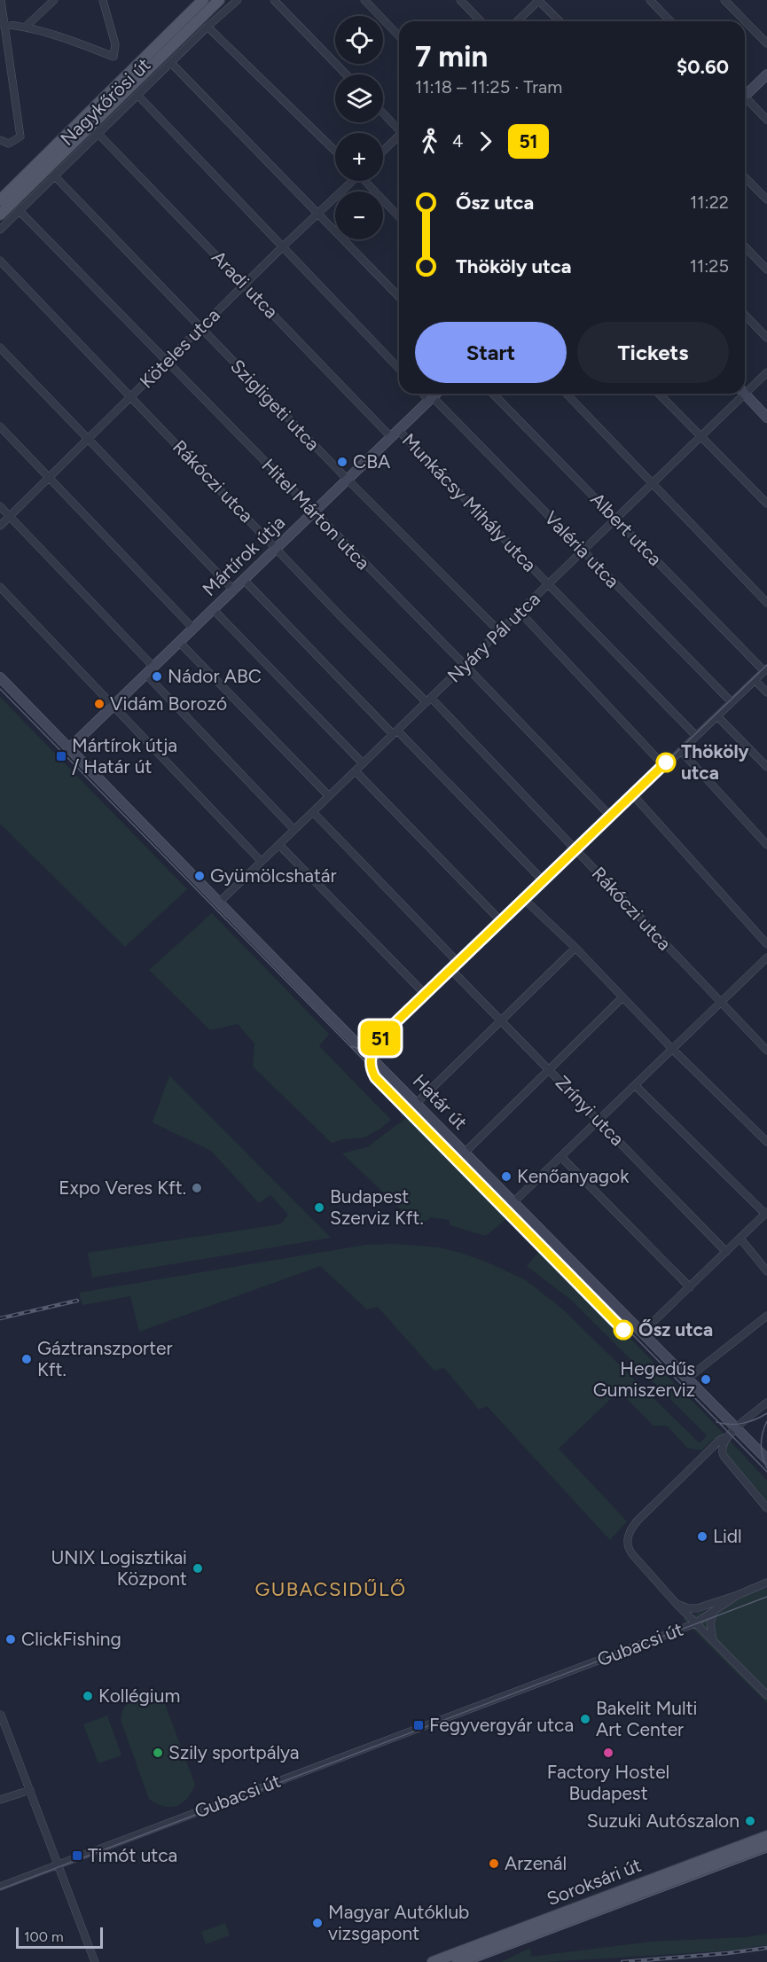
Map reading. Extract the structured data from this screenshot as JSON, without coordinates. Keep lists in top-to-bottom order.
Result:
{
  "streets": {
    "main road": [
      "Nagykőrösi út",
      "Mártírok útja",
      "Határ út",
      "Soroksári út"
    ],
    "street": [
      "Aradi utca",
      "Köteles utca",
      "Szigligeti utca",
      "Rákóczi utca",
      "Munkácsy Mihály utca",
      "Hitel Márton utca",
      "Albert utca",
      "Valéria utca",
      "Nyáry Pál utca",
      "Zrínyi utca",
      "Gubacsi út"
    ]
  },
  "crossings": [
    ["Nagykőrösi út", "Aradi utca"],
    ["Nagykőrösi út", "Szigligeti utca"],
    ["Nagykőrösi út", "Hitel Márton utca"],
    ["Aradi utca", "Köteles utca"],
    ["Aradi utca", "Munkácsy Mihály utca"],
    ["Aradi utca", "Mártírok útja"],
    ["Köteles utca", "Szigligeti utca"],
    ["Köteles utca", "Rákóczi utca"],
    ["Köteles utca", "Hitel Márton utca"],
    ["Szigligeti utca", "Mártírok útja"],
    ["Szigligeti utca", "Nyáry Pál utca"],
    ["Rákóczi utca", "Mártírok útja"],
    ["Rákóczi utca", "Nyáry Pál utca"],
    ["Munkácsy Mihály utca", "Mártírok útja"],
    ["Munkácsy Mihály utca", "Nyáry Pál utca"],
    ["Hitel Márton utca", "Mártírok útja"],
    ["Hitel Márton utca", "Nyáry Pál utca"],
    ["Albert utca", "Nyáry Pál utca"],
    ["Valéria utca", "Mártírok útja"],
    ["Valéria utca", "Nyáry Pál utca"],
    ["Mártírok útja", "Határ út"],
    ["Nyáry Pál utca", "Határ út"]
  ],
  "districts": ["GUBACSIDŰLŐ"],
  "places": {
    "other": [
      "CBA",
      "Nádor ABC",
      "Vidám Borozó",
      "Thököly utca",
      "Gyümölcshatár",
      "Kenőanyagok",
      "Expo Veres Kft.",
      "Budapest Szerviz Kft.",
      "Ősz utca",
      "Gáztranszporter Kft.",
      "Hegedűs Gumiszerviz",
      "Lidl",
      "UNIX Logisztikai Központ",
      "ClickFishing",
      "Kollégium",
      "Bakelit Multi Art Center",
      "Szily sportpálya",
      "Factory Hostel Budapest",
      "Suzuki Autószalon",
      "Arzenál",
      "Magyar Autóklub vizsgapont"
    ],
    "transit": ["Mártírok útja / Határ út", "Fegyvergyár utca", "Timót utca"]
  },
  "lines": ["tram line 51"],
  "scale_bar": "100 m",
  "page": {
    "on_map": "51",
    "map_buttons": ["+", "−"],
    "heading": ["7 min", "11:18 – 11:25 · Tram", "$0.60"],
    "legs": ["4", "51"],
    "list": [
      {
        "name": "Ősz utca",
        "value": "11:22"
      },
      {
        "name": "Thököly utca",
        "value": "11:25"
      }
    ],
    "buttons": ["Start", "Tickets"],
    "scale": "100 m"
  }
}
